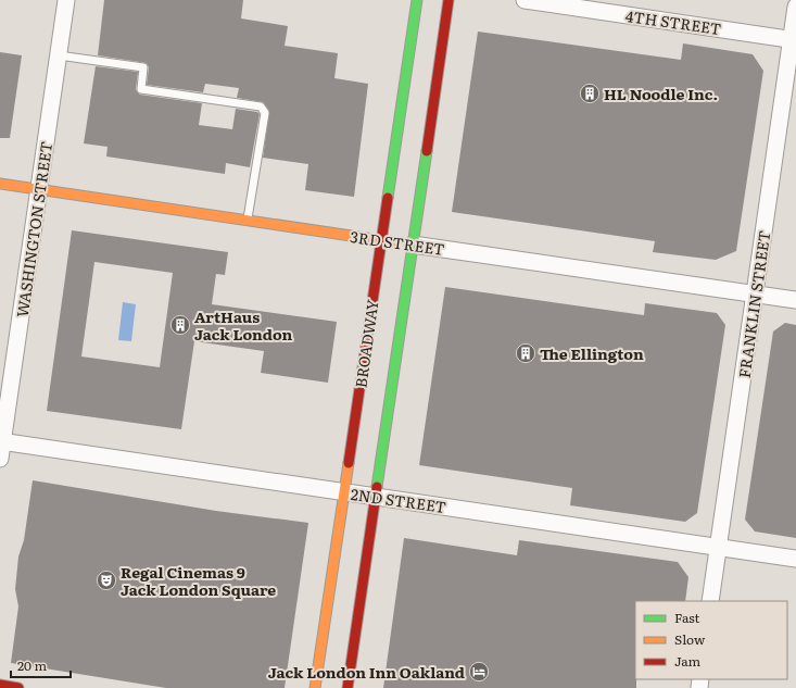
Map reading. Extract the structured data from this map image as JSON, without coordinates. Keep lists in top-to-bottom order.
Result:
{
  "streets": {
    "street": [
      "4TH STREET",
      "WASHINGTON STREET",
      "3RD STREET",
      "FRANKLIN STREET",
      "BROADWAY",
      "2ND STREET"
    ]
  },
  "crossings": [
    ["4TH STREET", "FRANKLIN STREET"],
    ["WASHINGTON STREET", "3RD STREET"],
    ["WASHINGTON STREET", "2ND STREET"],
    ["3RD STREET", "FRANKLIN STREET"],
    ["3RD STREET", "BROADWAY"],
    ["FRANKLIN STREET", "2ND STREET"],
    ["BROADWAY", "2ND STREET"]
  ],
  "places": {
    "building": ["HL Noodle Inc.", "ArtHaus Jack London", "The Ellington"],
    "theatre": ["Regal Cinemas 9 Jack London Square"],
    "hotel": ["Jack London Inn Oakland"]
  },
  "legend": ["Fast", "Slow", "Jam"],
  "scale_bar": "20 m"
}
